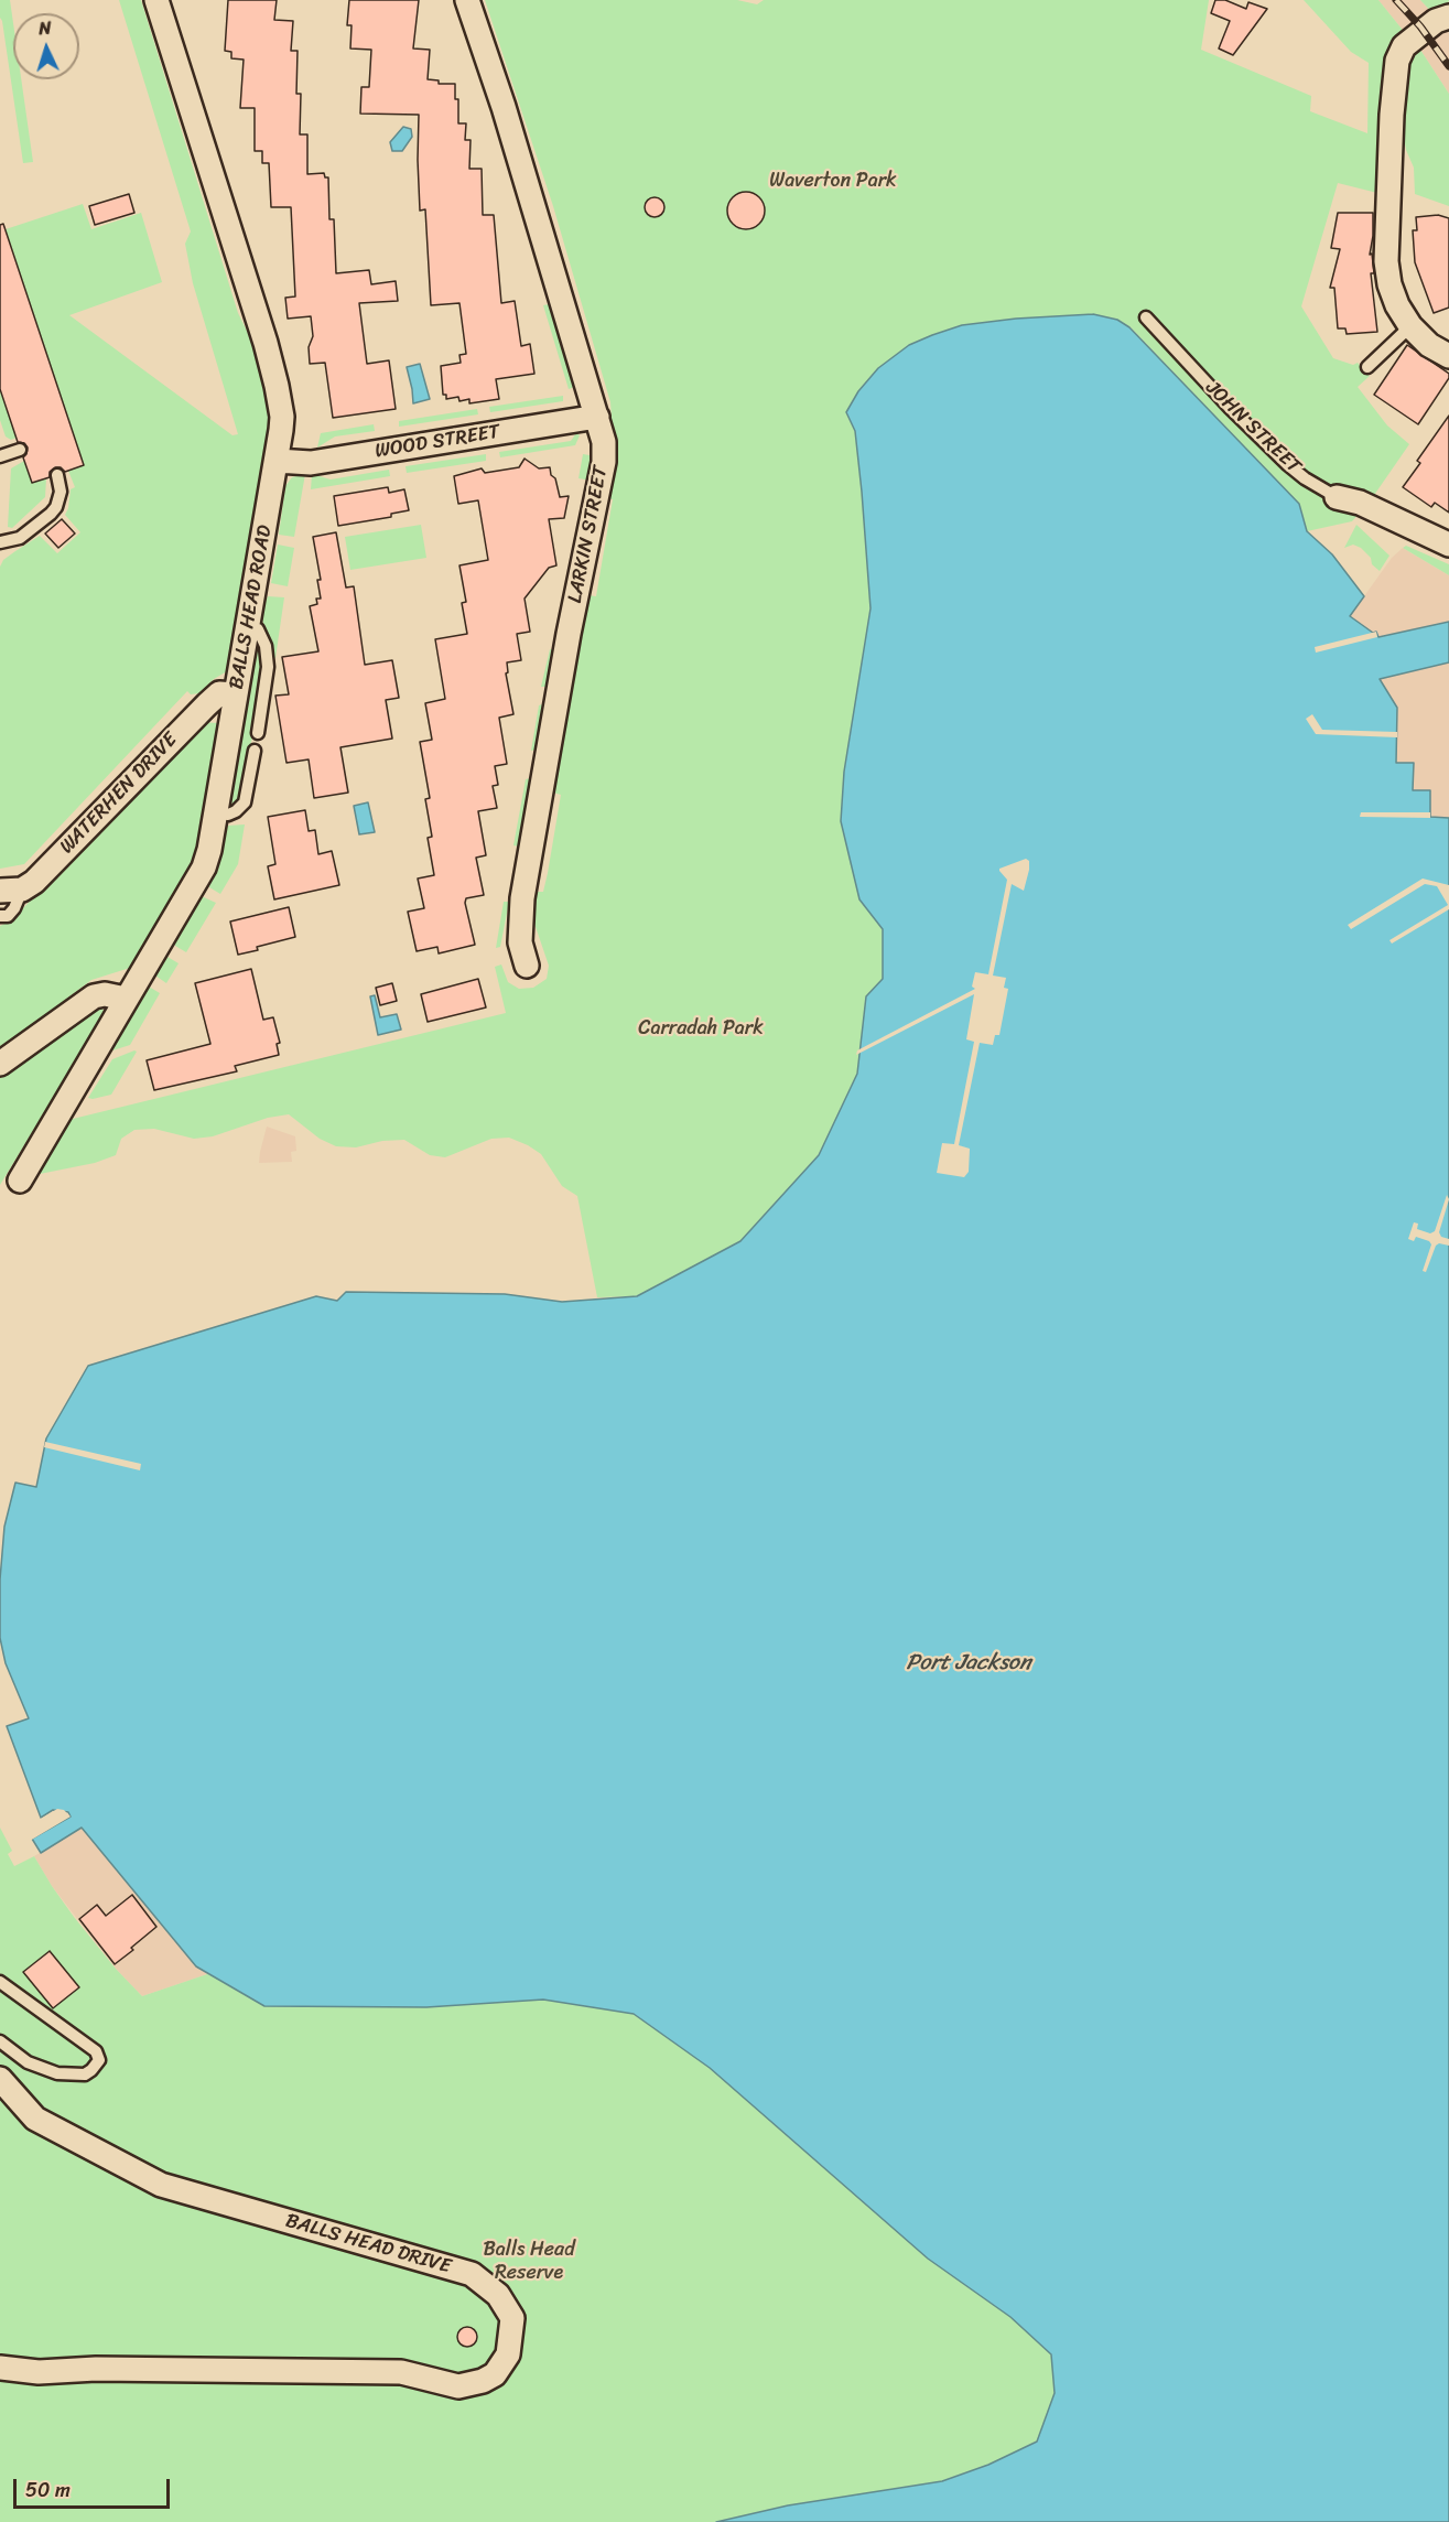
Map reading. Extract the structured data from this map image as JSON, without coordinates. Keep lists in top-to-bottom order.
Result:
{
  "streets": {
    "street": [
      "JOHN STREET",
      "WOOD STREET",
      "LARKIN STREET",
      "BALLS HEAD ROAD",
      "WATERHEN DRIVE",
      "BALLS HEAD DRIVE"
    ]
  },
  "crossings": [
    ["WOOD STREET", "LARKIN STREET"],
    ["WOOD STREET", "BALLS HEAD ROAD"],
    ["BALLS HEAD ROAD", "WATERHEN DRIVE"]
  ],
  "water": ["Port Jackson"],
  "parks": ["Waverton Park", "Carradah Park", "Balls Head Reserve"],
  "scale_bar": "50 m",
  "north": "top"
}
